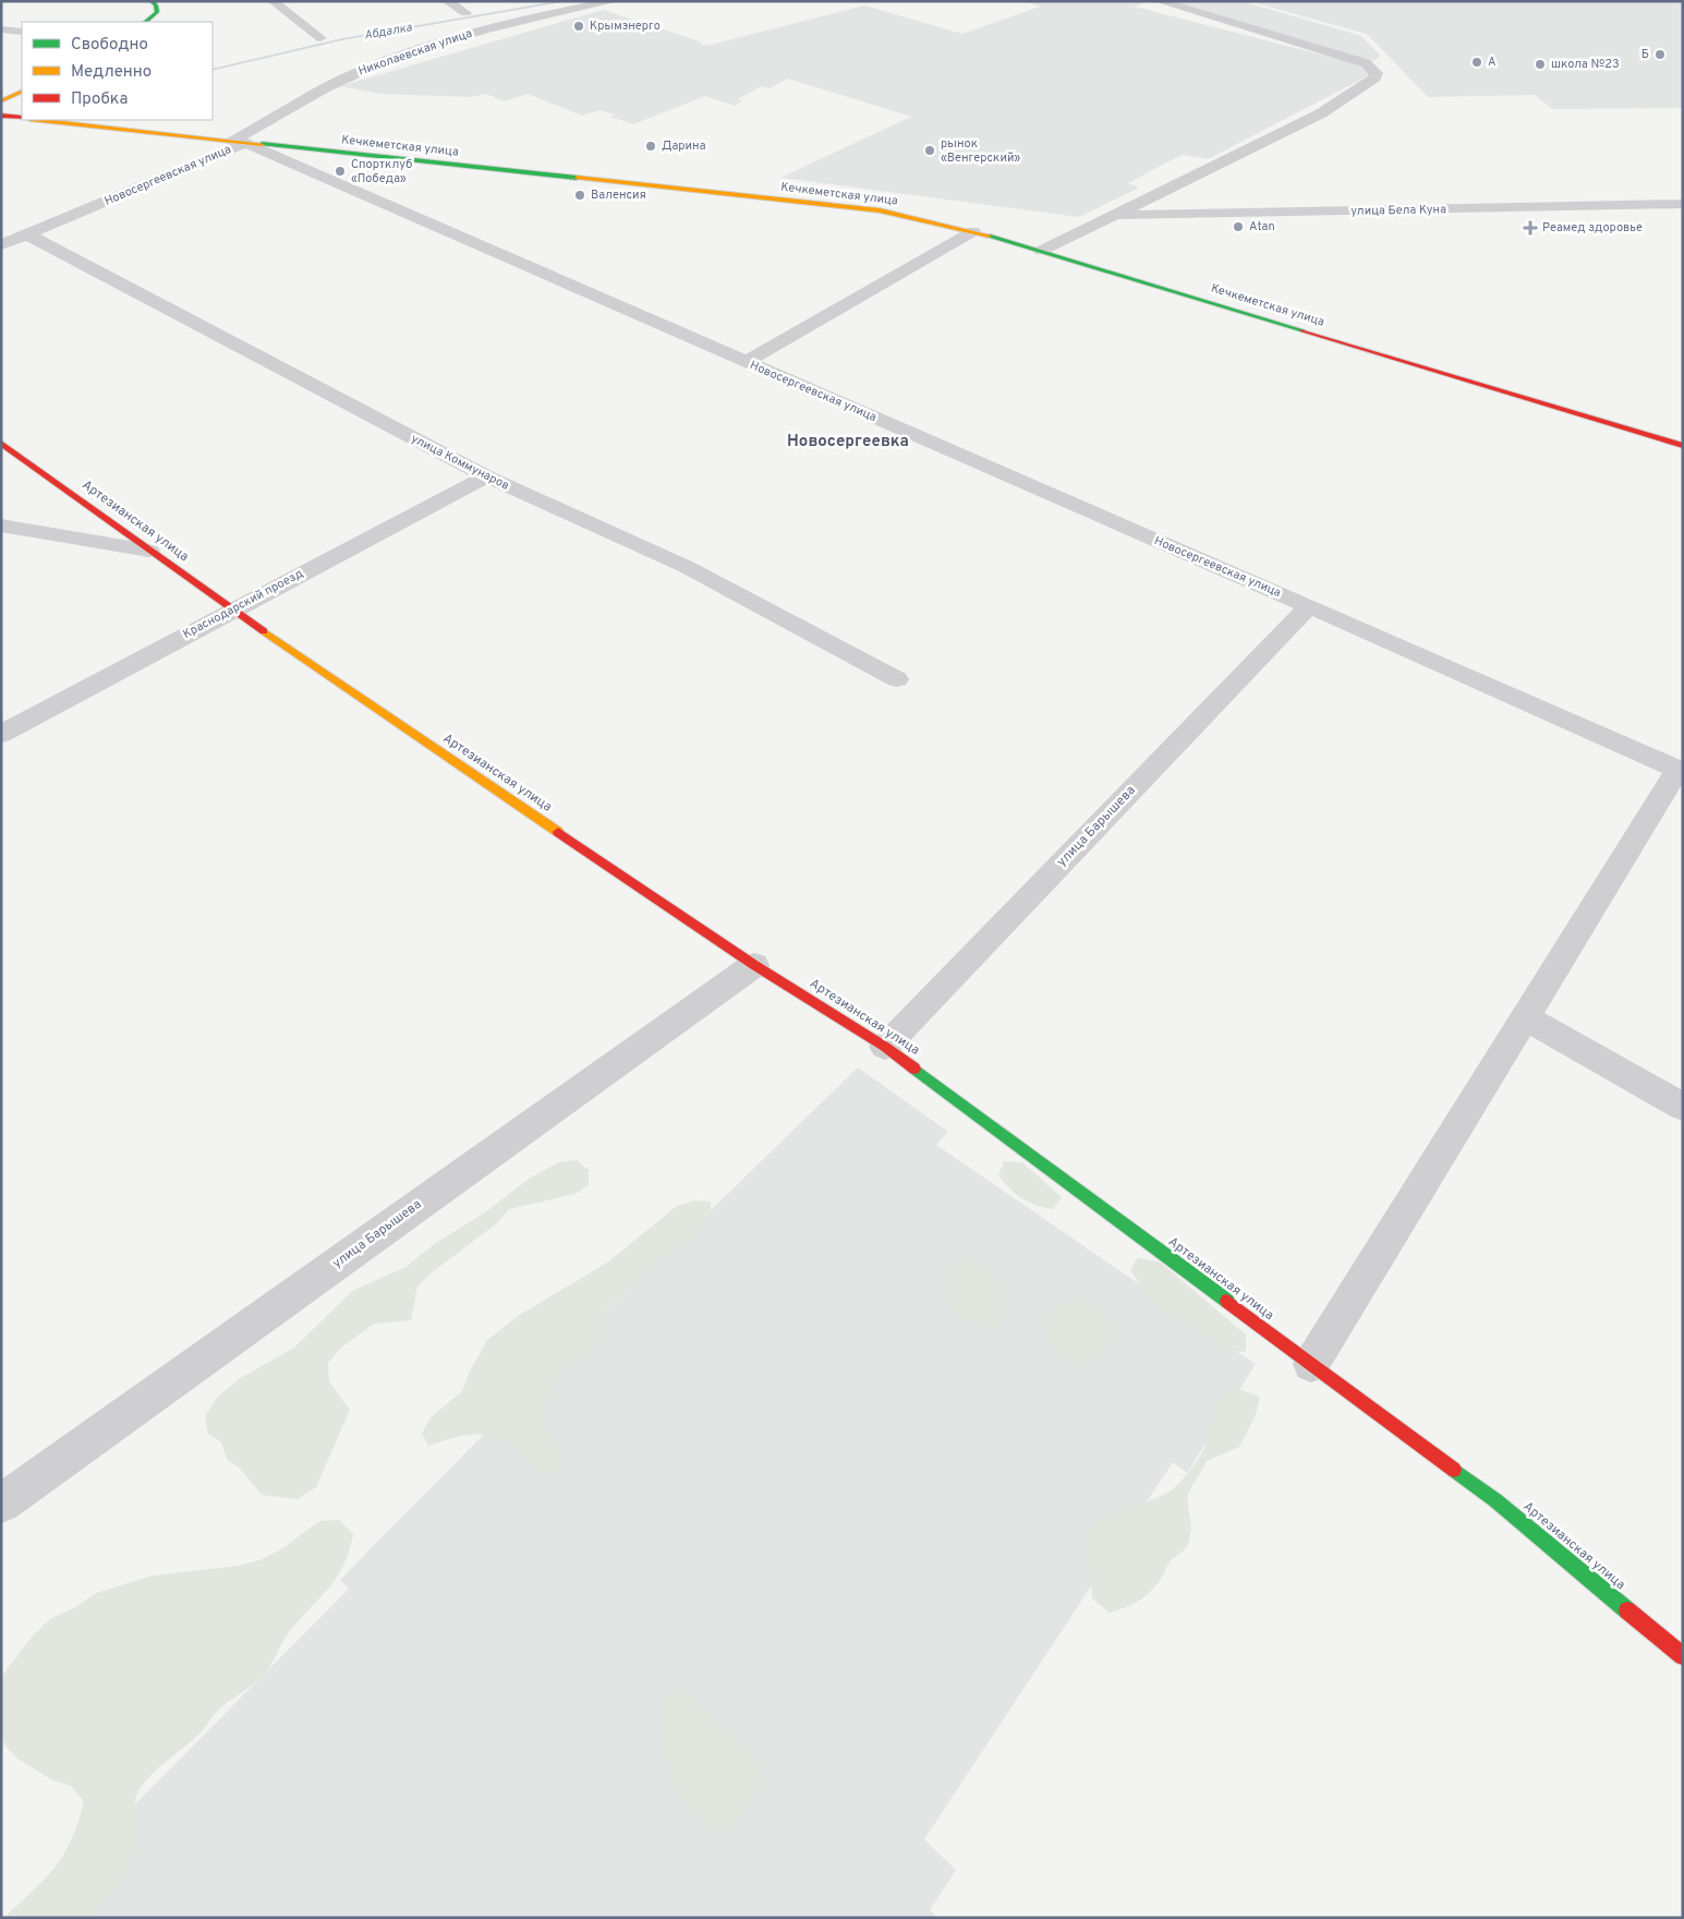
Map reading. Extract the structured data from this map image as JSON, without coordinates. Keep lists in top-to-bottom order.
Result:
{
  "streets": {
    "main road": ["Кечкеметская улица", "Артезианская улица"],
    "street": [
      "Николаевская улица",
      "Новосергеевская улица",
      "улица Бела Куна",
      "улица Коммунаров",
      "Краснодарский проезд",
      "улица Барышева"
    ]
  },
  "crossings": [
    ["Николаевская улица", "Кечкеметская улица"],
    ["Николаевская улица", "Новосергеевская улица"],
    ["Кечкеметская улица", "Новосергеевская улица"],
    ["Кечкеметская улица", "улица Бела Куна"],
    ["Новосергеевская улица", "улица Коммунаров"],
    ["Новосергеевская улица", "улица Барышева"],
    ["улица Коммунаров", "Краснодарский проезд"],
    ["Артезианская улица", "Краснодарский проезд"],
    ["Артезианская улица", "улица Барышева"]
  ],
  "districts": ["Новосергеевка"],
  "water": ["Абдалка"],
  "places": {
    "other": [
      "Крымэнерго",
      "Б",
      "А",
      "школа №23",
      "Дарина",
      "рынок «Венгерский»",
      "Спортклуб «Победа»",
      "Валенсия",
      "Аtan"
    ],
    "health": ["Реамед здоровье"]
  },
  "legend": ["Свободно", "Медленно", "Пробка"]
}
